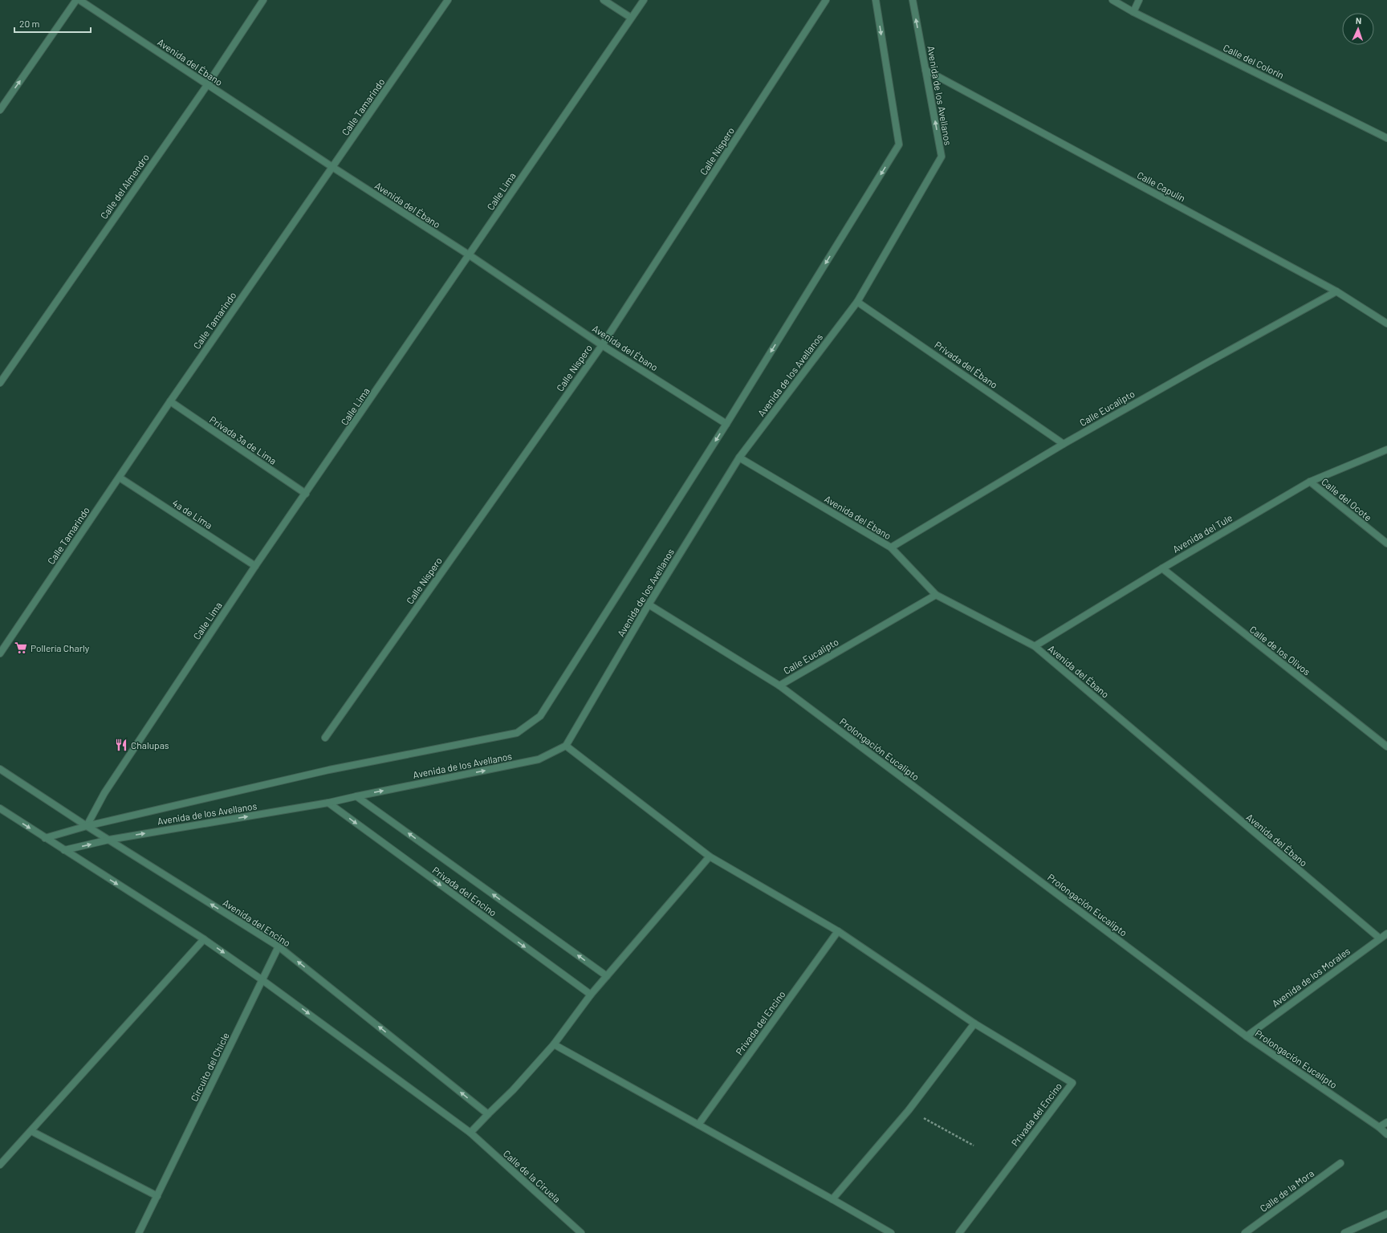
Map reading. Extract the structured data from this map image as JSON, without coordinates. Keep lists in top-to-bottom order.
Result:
{
  "streets": {
    "street": [
      "Calle del Colorín",
      "Avenida del Ébano",
      "Avenida de los Avellanos",
      "Calle Tamarindo",
      "Calle Níspero",
      "Calle del Almendro",
      "Calle Capulín",
      "Calle Lima",
      "Privada del Ébano",
      "Calle Eucalipto",
      "Privada 3a de Lima",
      "Calle del Ocote",
      "4a de Lima",
      "Avenida del Tule",
      "Calle de los Olivos",
      "Prolongación Eucalipto",
      "Privada del Encino",
      "Avenida del Encino",
      "Avenida de los Morales",
      "Circuito del Chicle",
      "Calle de la Ciruela",
      "Calle de la Mora"
    ]
  },
  "crossings": [
    ["Avenida del Ébano", "Avenida de los Avellanos"],
    ["Avenida del Ébano", "Calle Tamarindo"],
    ["Avenida del Ébano", "Calle Níspero"],
    ["Avenida del Ébano", "Calle del Almendro"],
    ["Avenida del Ébano", "Calle Lima"],
    ["Avenida del Ébano", "Calle Eucalipto"],
    ["Avenida del Ébano", "Avenida del Tule"],
    ["Avenida del Ébano", "Avenida de los Morales"],
    ["Avenida de los Avellanos", "Calle Capulín"],
    ["Avenida de los Avellanos", "Calle Lima"],
    ["Avenida de los Avellanos", "Privada del Ébano"],
    ["Avenida de los Avellanos", "Calle Eucalipto"],
    ["Avenida de los Avellanos", "Privada del Encino"],
    ["Avenida de los Avellanos", "Avenida del Encino"],
    ["Calle Tamarindo", "Privada 3a de Lima"],
    ["Calle Tamarindo", "4a de Lima"],
    ["Calle Capulín", "Calle Eucalipto"],
    ["Calle Lima", "Privada 3a de Lima"],
    ["Calle Lima", "4a de Lima"],
    ["Calle Lima", "Avenida del Encino"],
    ["Privada del Ébano", "Calle Eucalipto"],
    ["Calle Eucalipto", "Prolongación Eucalipto"],
    ["Calle del Ocote", "Avenida del Tule"],
    ["Avenida del Tule", "Calle de los Olivos"],
    ["Prolongación Eucalipto", "Avenida de los Morales"],
    ["Avenida del Encino", "Circuito del Chicle"]
  ],
  "places": {
    "supermarket": ["Pollería Charly"],
    "restaurant": ["Chalupas"]
  },
  "scale_bar": "20 m",
  "north": "top"
}
